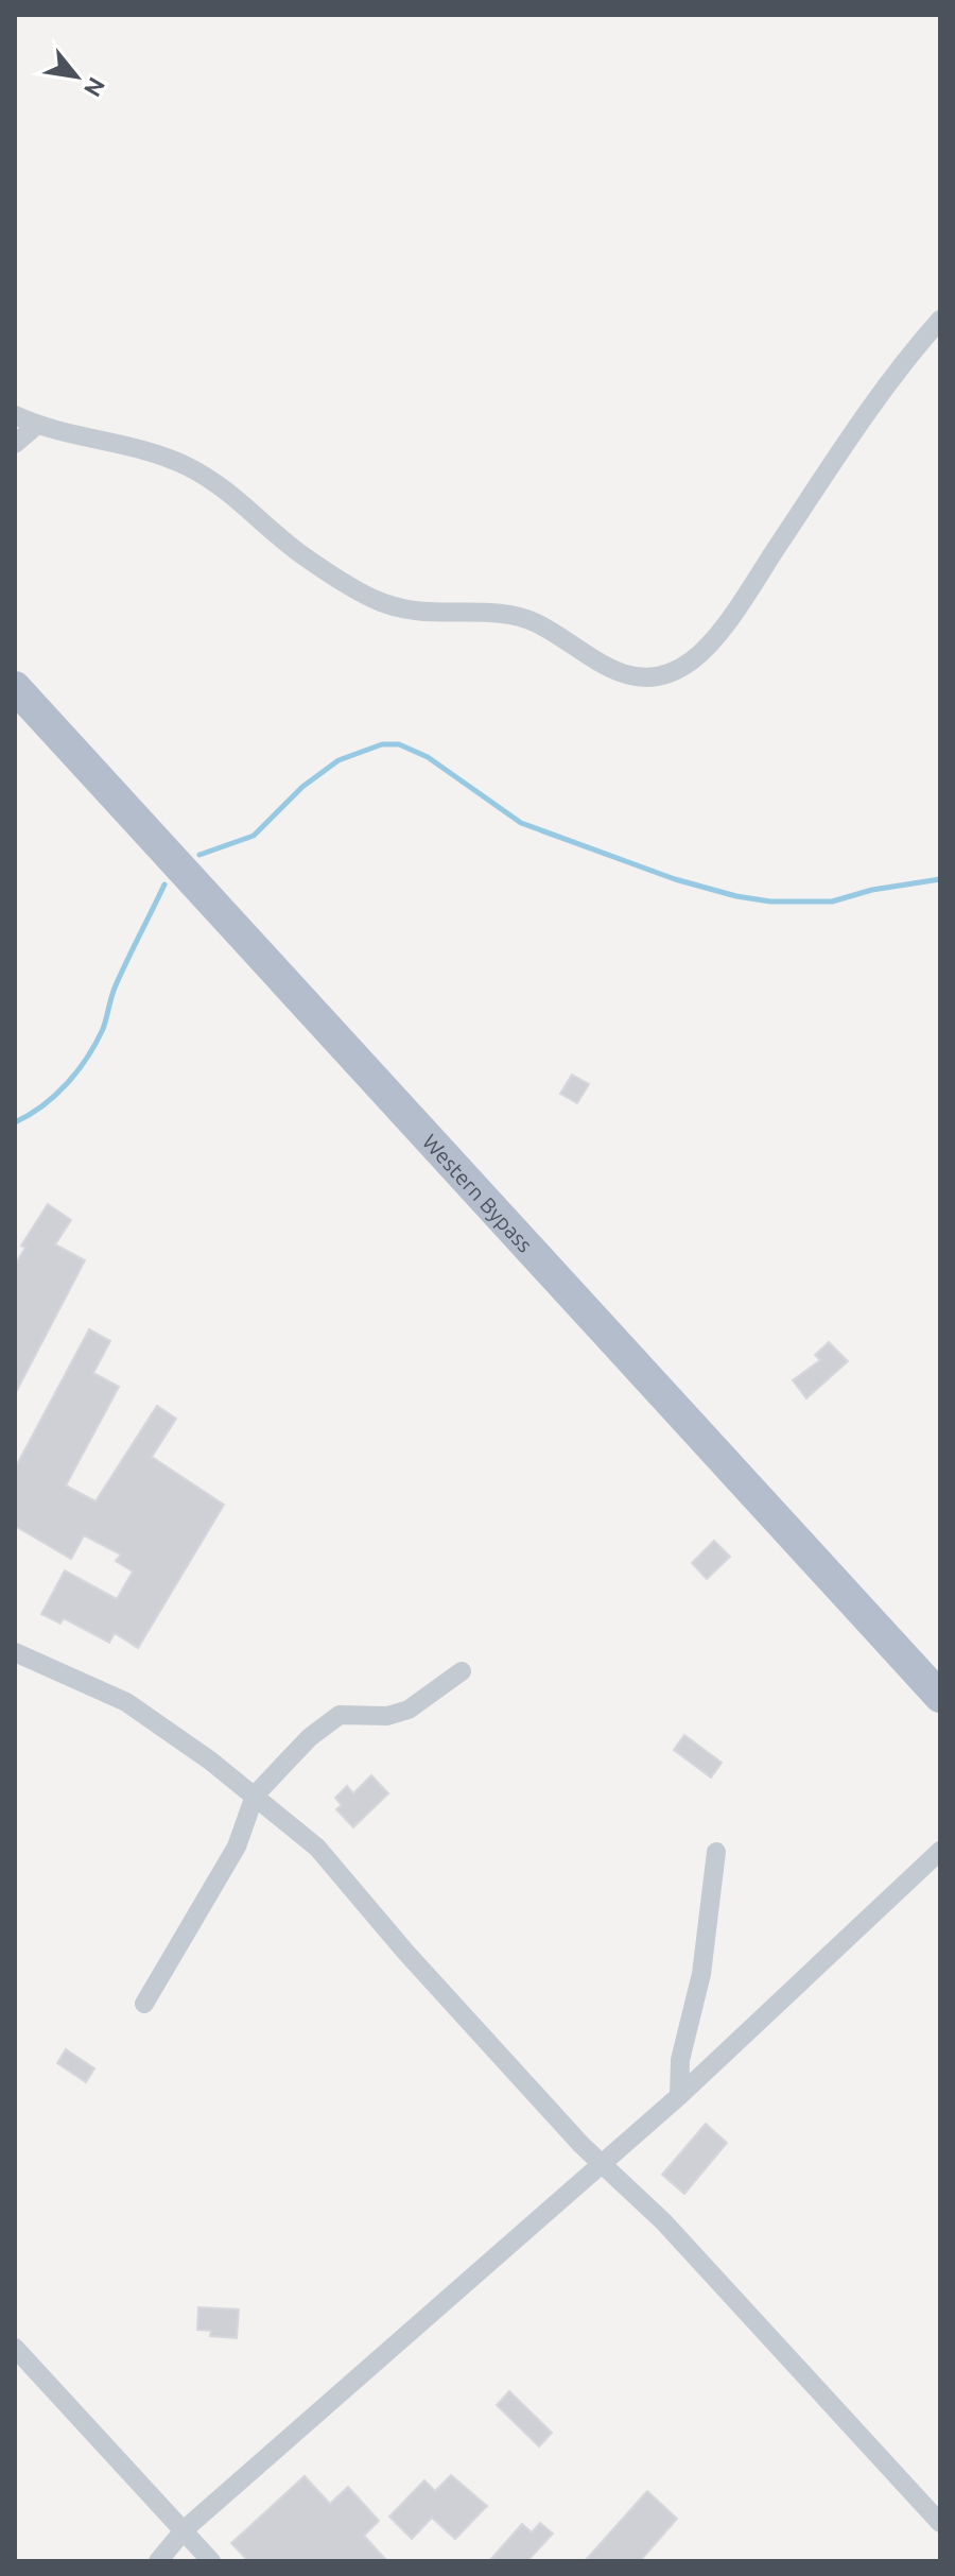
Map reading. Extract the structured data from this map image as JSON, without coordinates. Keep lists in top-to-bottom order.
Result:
{
  "streets": {
    "main road": ["Western Bypass"]
  },
  "north": "bottom right"
}
